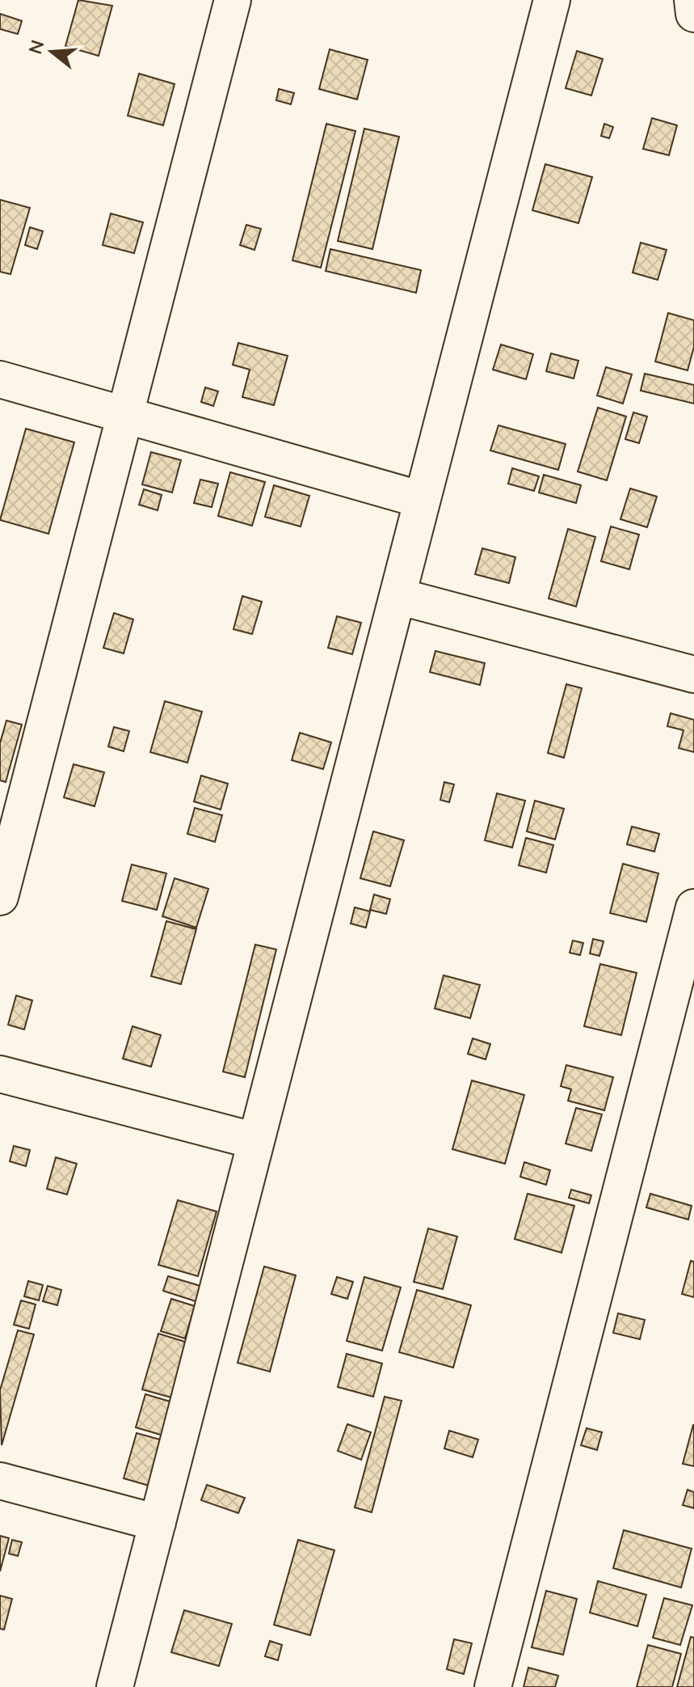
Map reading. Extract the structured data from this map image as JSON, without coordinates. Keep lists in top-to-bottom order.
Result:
{
  "north": "left"
}
